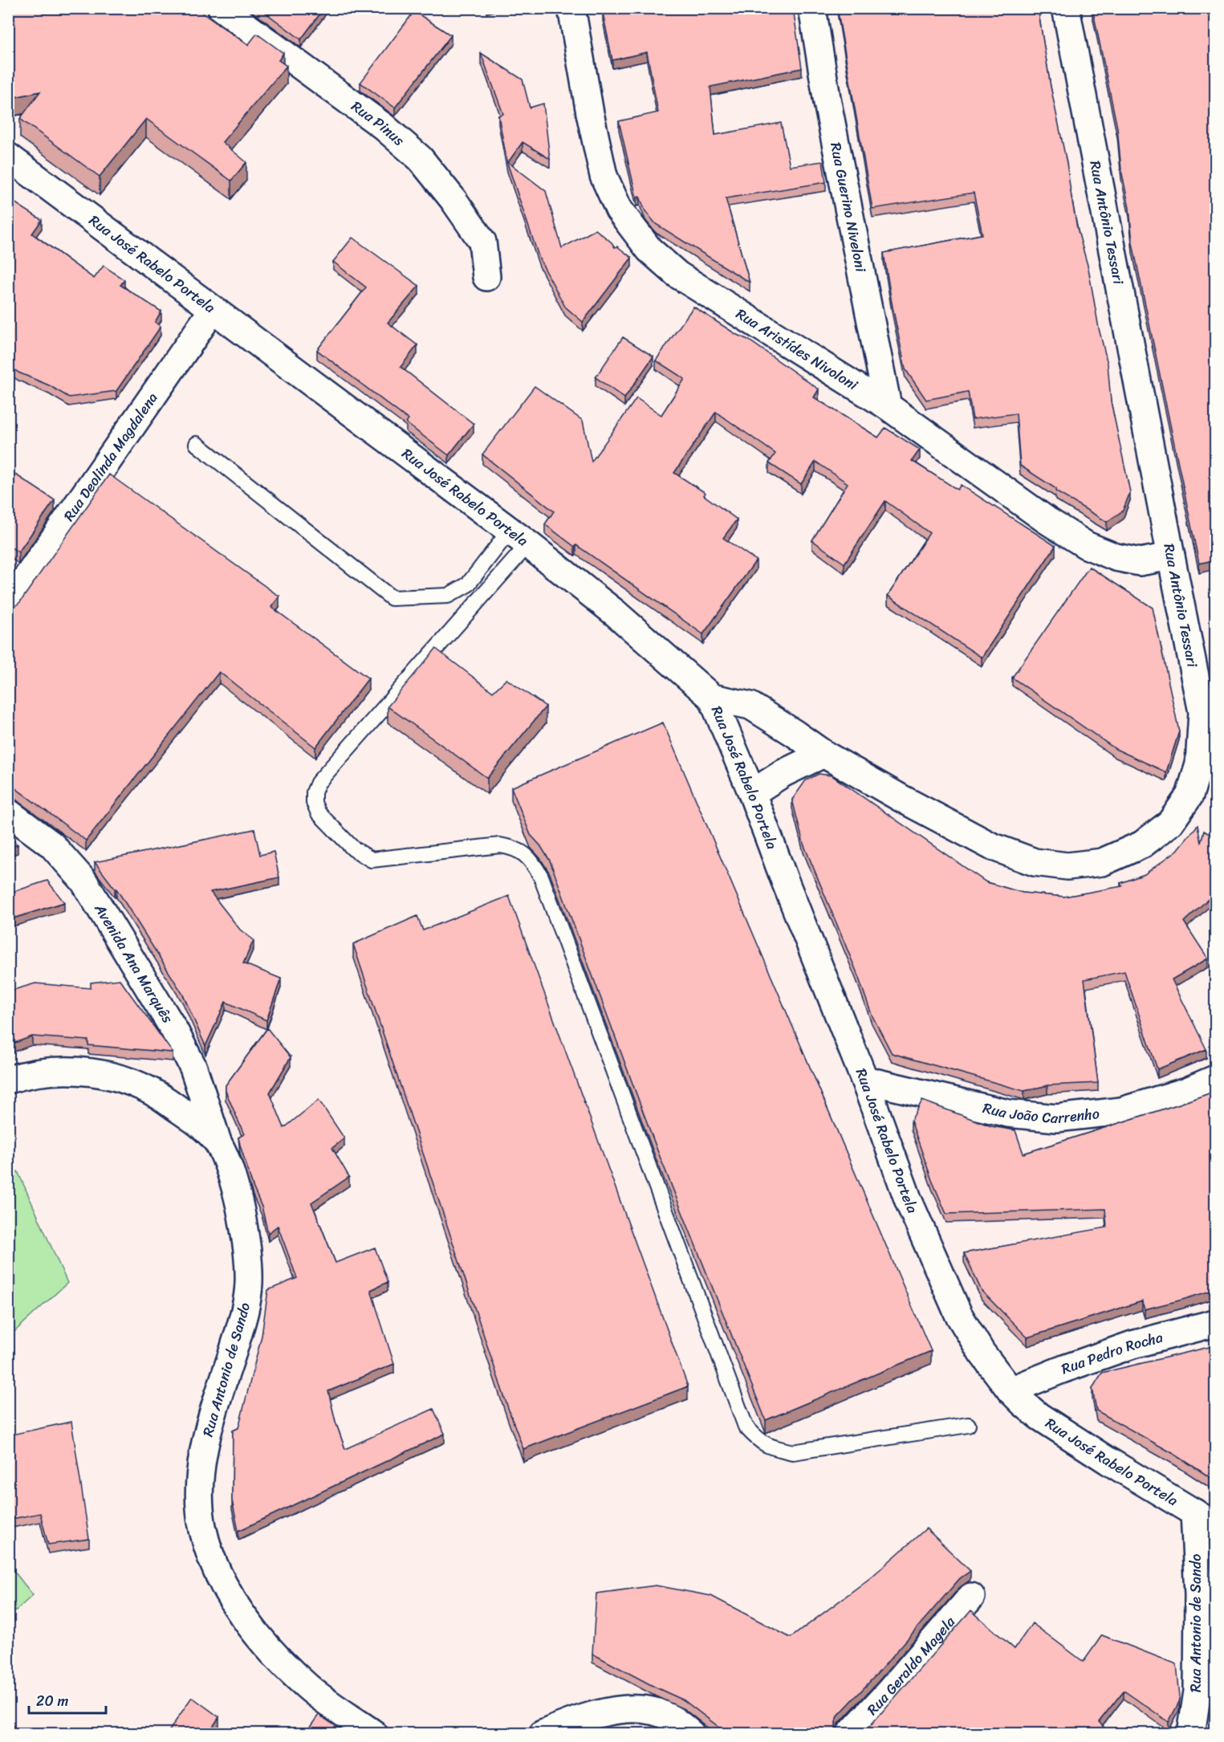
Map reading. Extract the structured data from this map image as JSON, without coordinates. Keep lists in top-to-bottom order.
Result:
{
  "streets": {
    "street": [
      "Rua Pinus",
      "Rua Guerino Niveloni",
      "Rua Antônio Tessari",
      "Rua José Rabelo Portela",
      "Rua Aristídes Nivoloni",
      "Rua Deolinda Magdalena",
      "Avenida Ana Marquês",
      "Rua João Carrenho",
      "Rua Pedro Rocha",
      "Rua Antonio de Sando",
      "Rua Geraldo Magela"
    ]
  },
  "crossings": [
    ["Rua Guerino Niveloni", "Rua Aristídes Nivoloni"],
    ["Rua Antônio Tessari", "Rua José Rabelo Portela"],
    ["Rua Antônio Tessari", "Rua Aristídes Nivoloni"],
    ["Rua José Rabelo Portela", "Rua Deolinda Magdalena"],
    ["Rua José Rabelo Portela", "Rua João Carrenho"],
    ["Rua José Rabelo Portela", "Rua Pedro Rocha"],
    ["Rua José Rabelo Portela", "Rua Antonio de Sando"],
    ["Avenida Ana Marquês", "Rua Antonio de Sando"]
  ],
  "scale_bar": "20 m"
}
